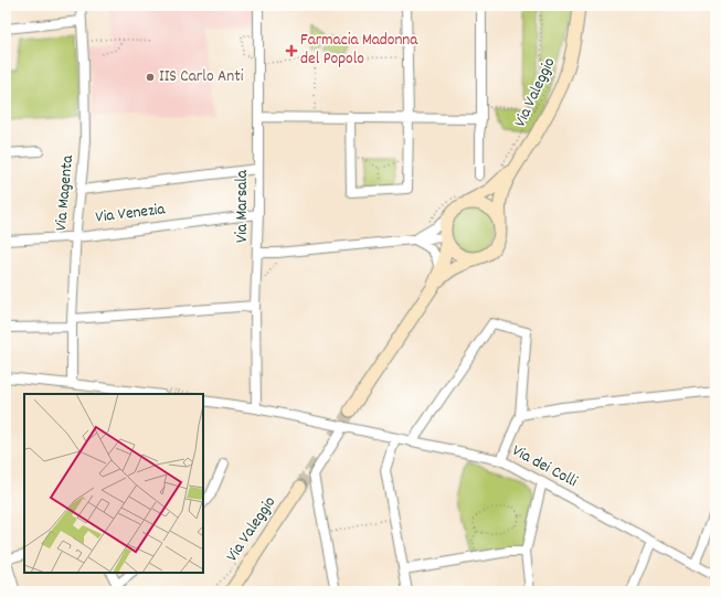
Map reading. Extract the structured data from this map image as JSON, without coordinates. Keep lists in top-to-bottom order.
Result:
{
  "streets": {
    "main road": ["Via Valeggio"],
    "street": [
      "Via Magenta",
      "Via Marsala",
      "Via Venezia",
      "Via dei Colli"
    ]
  },
  "crossings": [
    ["Via Magenta", "Via Venezia"],
    ["Via Marsala", "Via Venezia"],
    ["Via Marsala", "Via dei Colli"]
  ],
  "places": {
    "health": ["Farmacia Madonna del Popolo"],
    "other": ["IIS Carlo Anti"]
  }
}
